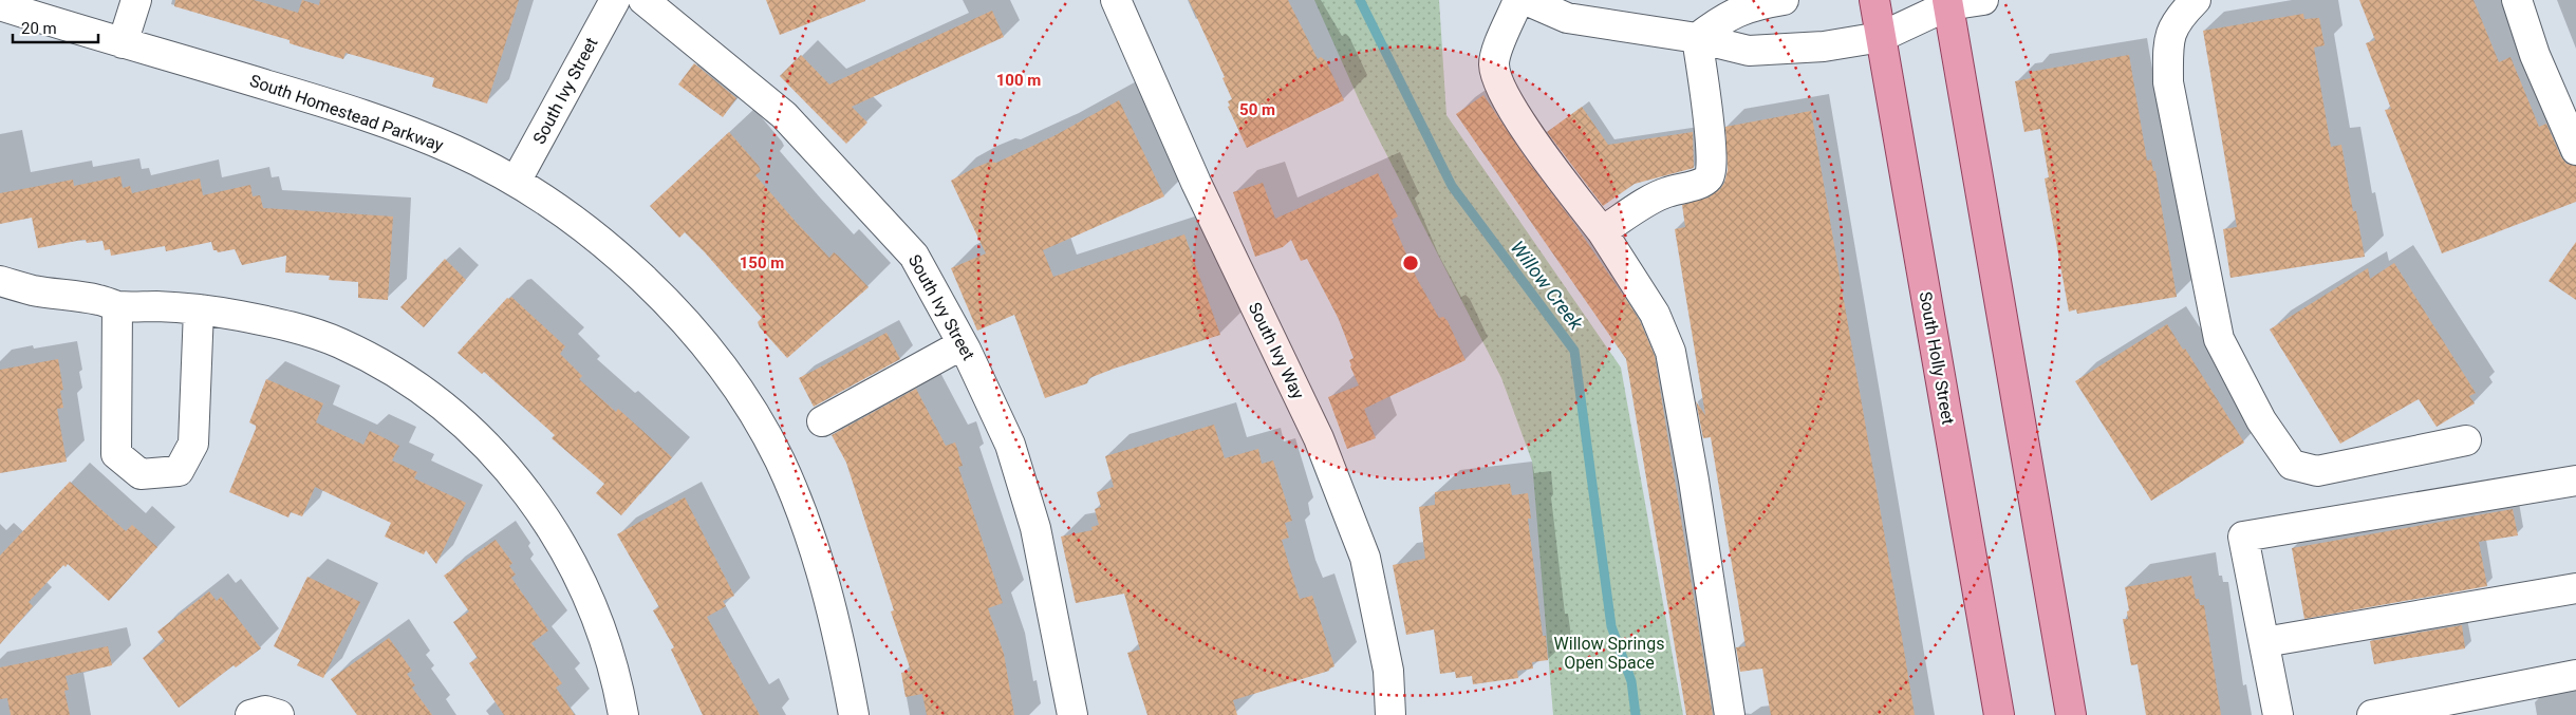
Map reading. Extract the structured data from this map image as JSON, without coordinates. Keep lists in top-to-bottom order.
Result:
{
  "streets": {
    "main road": ["South Holly Street"],
    "street": ["South Ivy Street", "South Homestead Parkway", "South Ivy Way"]
  },
  "crossings": [
    ["South Ivy Street", "South Homestead Parkway"]
  ],
  "water": ["Willow Creek"],
  "parks": ["Willow Springs Open Space"],
  "scale_bar": "20 m",
  "rings": ["100 m", "50 m", "150 m"]
}
